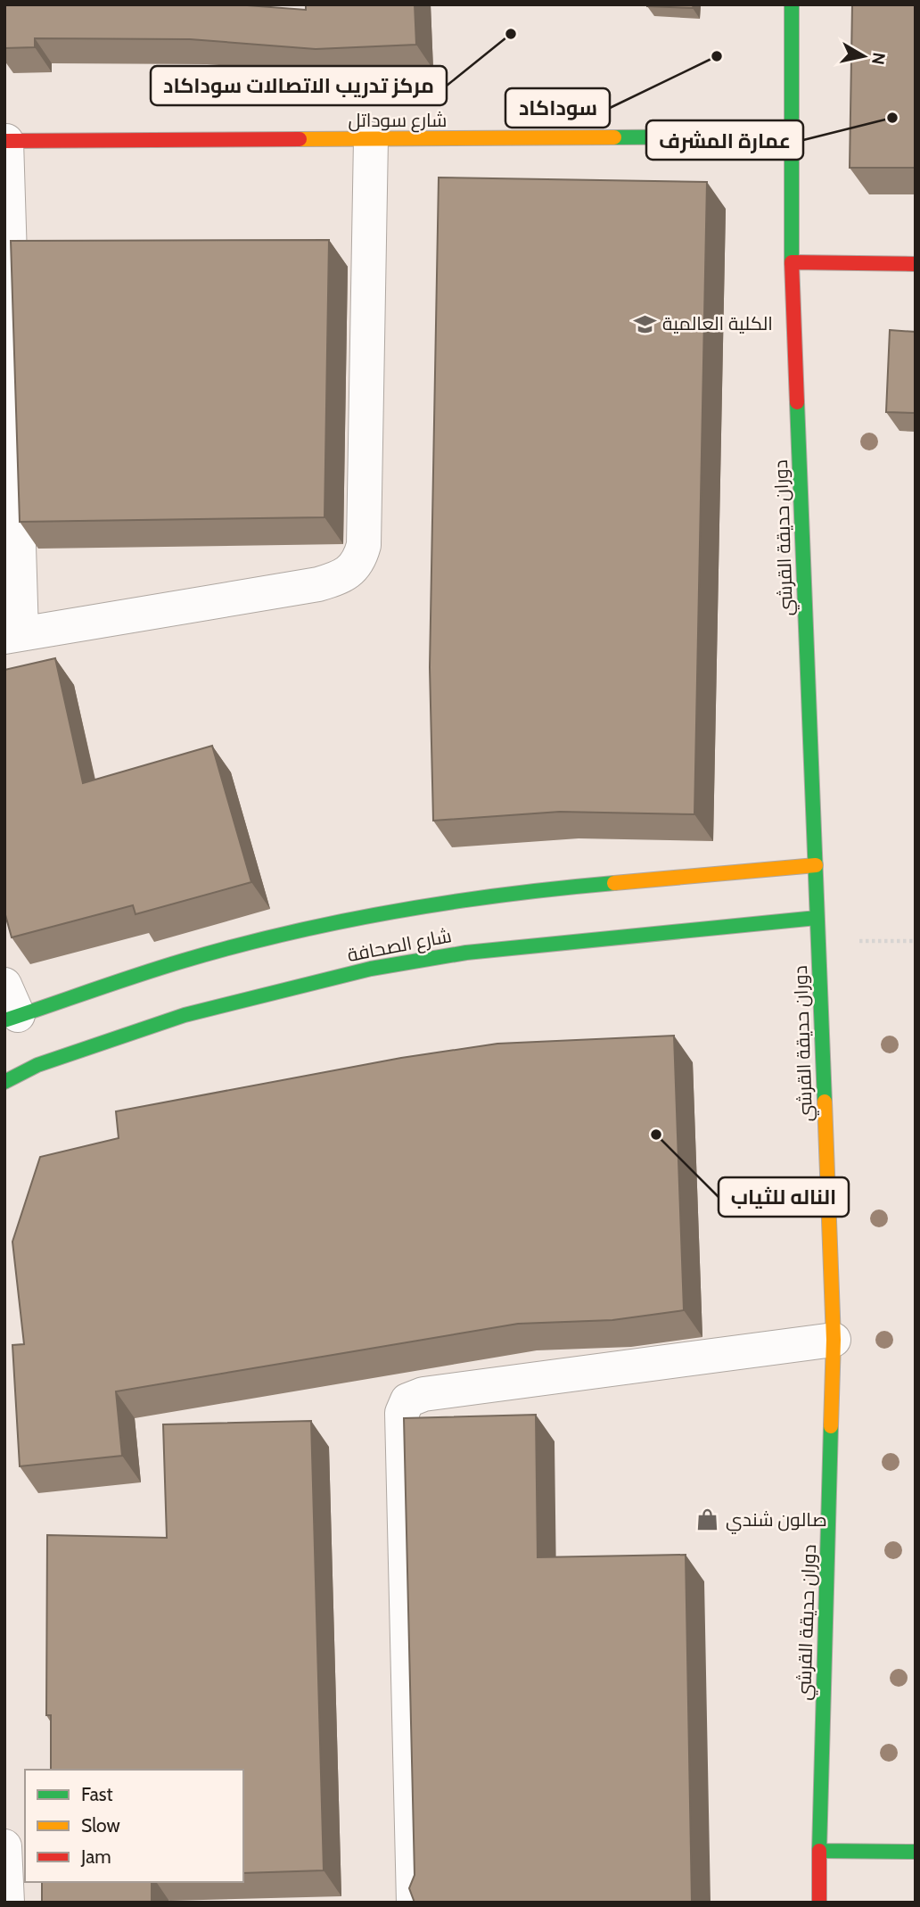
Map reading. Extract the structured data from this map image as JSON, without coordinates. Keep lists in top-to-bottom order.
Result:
{
  "streets": {
    "main road": ["شارع سوداتل", "دوران حديقة القرشي", "شارع الصحافة"]
  },
  "crossings": [
    ["شارع سوداتل", "دوران حديقة القرشي"],
    ["دوران حديقة القرشي", "شارع الصحافة"]
  ],
  "places": {
    "other": [
      "مركز تدريب الاتصالات سوداكاد",
      "سوداكاد",
      "عمارة المشرف",
      "الناله للثياب"
    ],
    "school or university": ["الكلية العالمية"],
    "shop": ["صالون شندي"]
  },
  "legend": ["Fast", "Slow", "Jam"],
  "north": "right"
}
